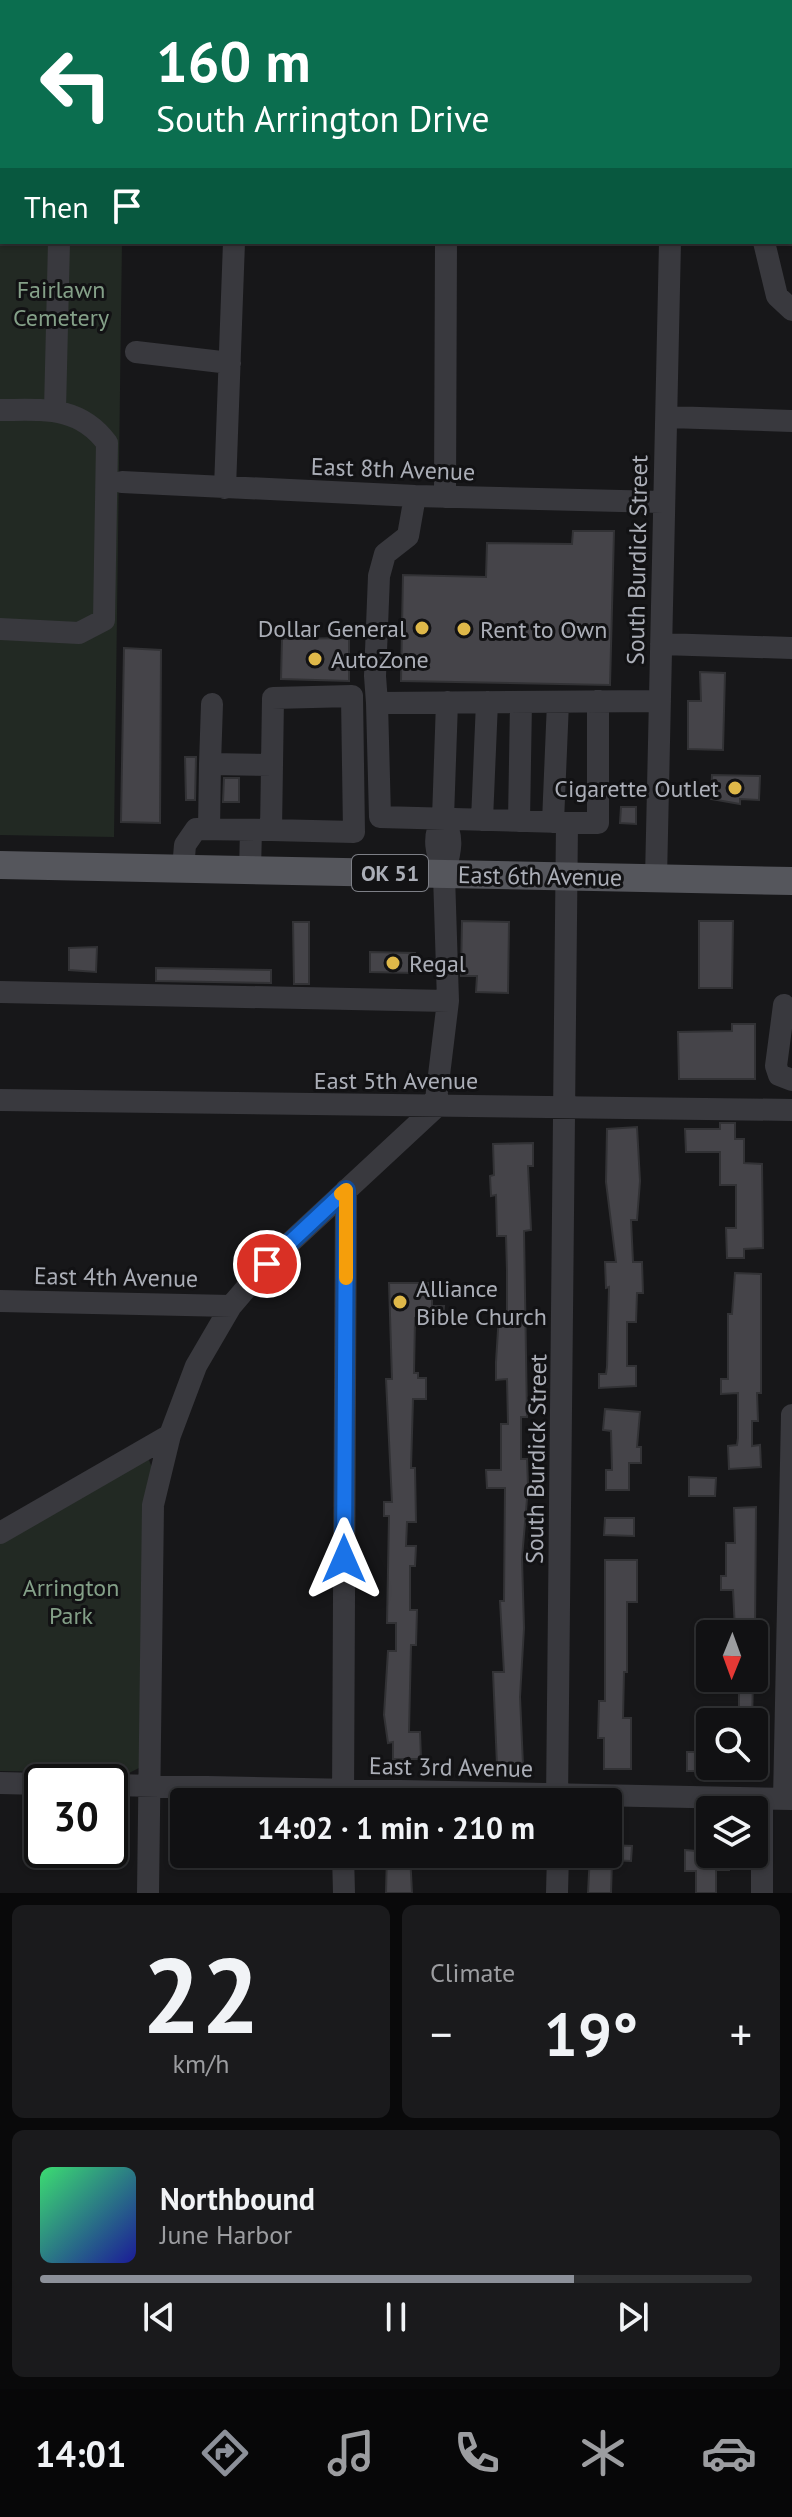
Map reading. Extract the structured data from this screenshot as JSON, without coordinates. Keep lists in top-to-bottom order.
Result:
{
  "streets": {
    "main road": ["OK 51", "East 6th Avenue"],
    "street": [
      "East 8th Avenue",
      "South Burdick Street",
      "East 5th Avenue",
      "East 4th Avenue",
      "East 3rd Avenue"
    ]
  },
  "crossings": [
    ["East 8th Avenue", "South Burdick Street"],
    ["South Burdick Street", "East 6th Avenue"],
    ["South Burdick Street", "East 5th Avenue"]
  ],
  "parks": ["Fairlawn Cemetery", "Arrington Park"],
  "places": [
    "Dollar General",
    "Rent to Own",
    "AutoZone",
    "Cigarette Outlet",
    "Regal",
    "Alliance Bible Church"
  ],
  "north": "bottom",
  "page": {
    "turn": ["160 m", "South Arrington Drive"],
    "then": "Then",
    "limit": "30",
    "trip": "14:02 · 1 min · 210 m",
    "tile": [
      ["22", "km/h"],
      "Climate"
    ],
    "heat": ["−", "19°", "+"],
    "song": ["Northbound", "June Harbor"],
    "tabs": "14:01"
  }
}
